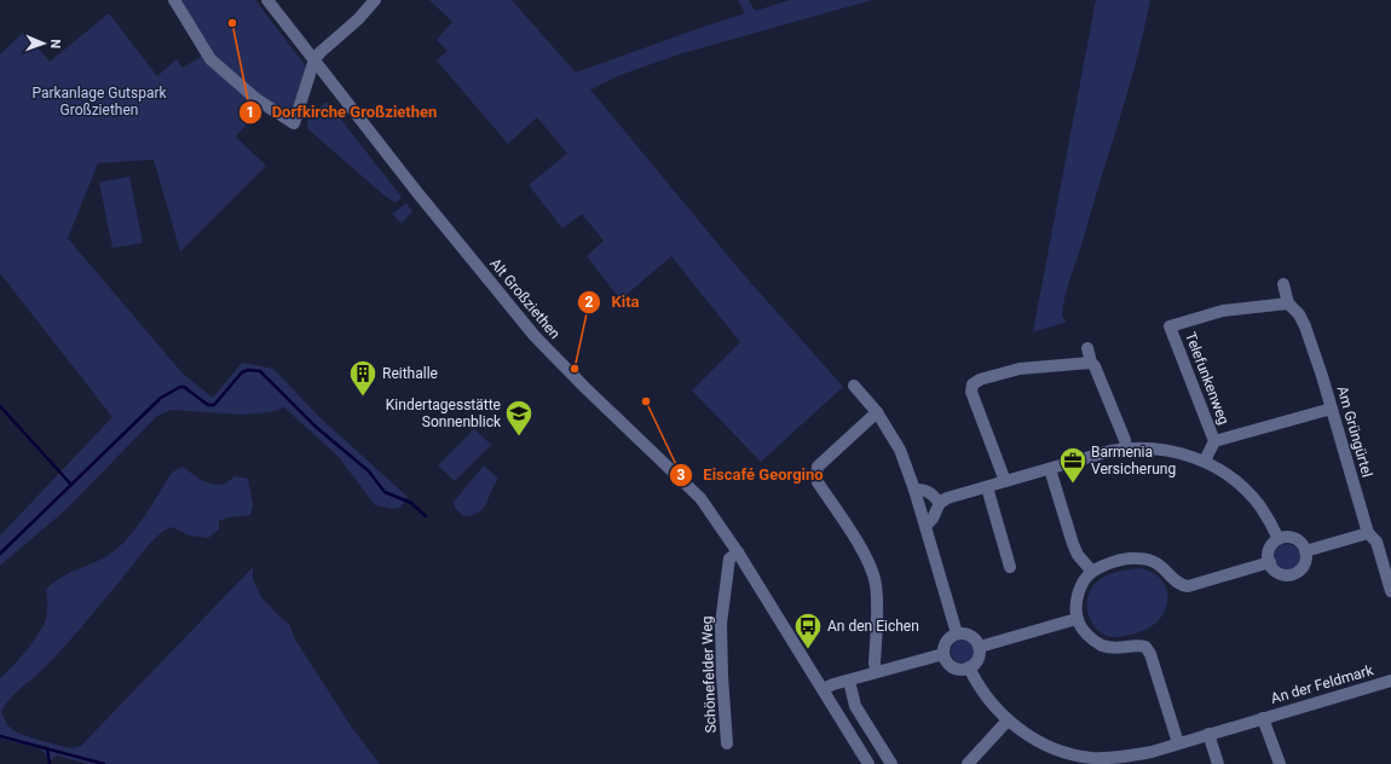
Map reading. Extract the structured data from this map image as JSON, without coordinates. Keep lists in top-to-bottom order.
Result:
{
  "streets": {
    "street": [
      "Alt Großziethen",
      "Telefunkenweg",
      "Am Grüngürtel",
      "Schönefelder Weg",
      "An der Feldmark"
    ]
  },
  "crossings": [
    ["Alt Großziethen", "Schönefelder Weg"],
    ["Telefunkenweg", "Am Grüngürtel"]
  ],
  "parks": ["Parkanlage Gutspark Großziethen"],
  "places": {
    "other": ["Dorfkirche Großziethen", "Kita", "Eiscafé Georgino"],
    "building": ["Reithalle"],
    "school or university": ["Kindertagesstätte Sonnenblick"],
    "office": ["Barmenia Versicherung"],
    "bus stop": ["An den Eichen"]
  },
  "north": "right"
}
